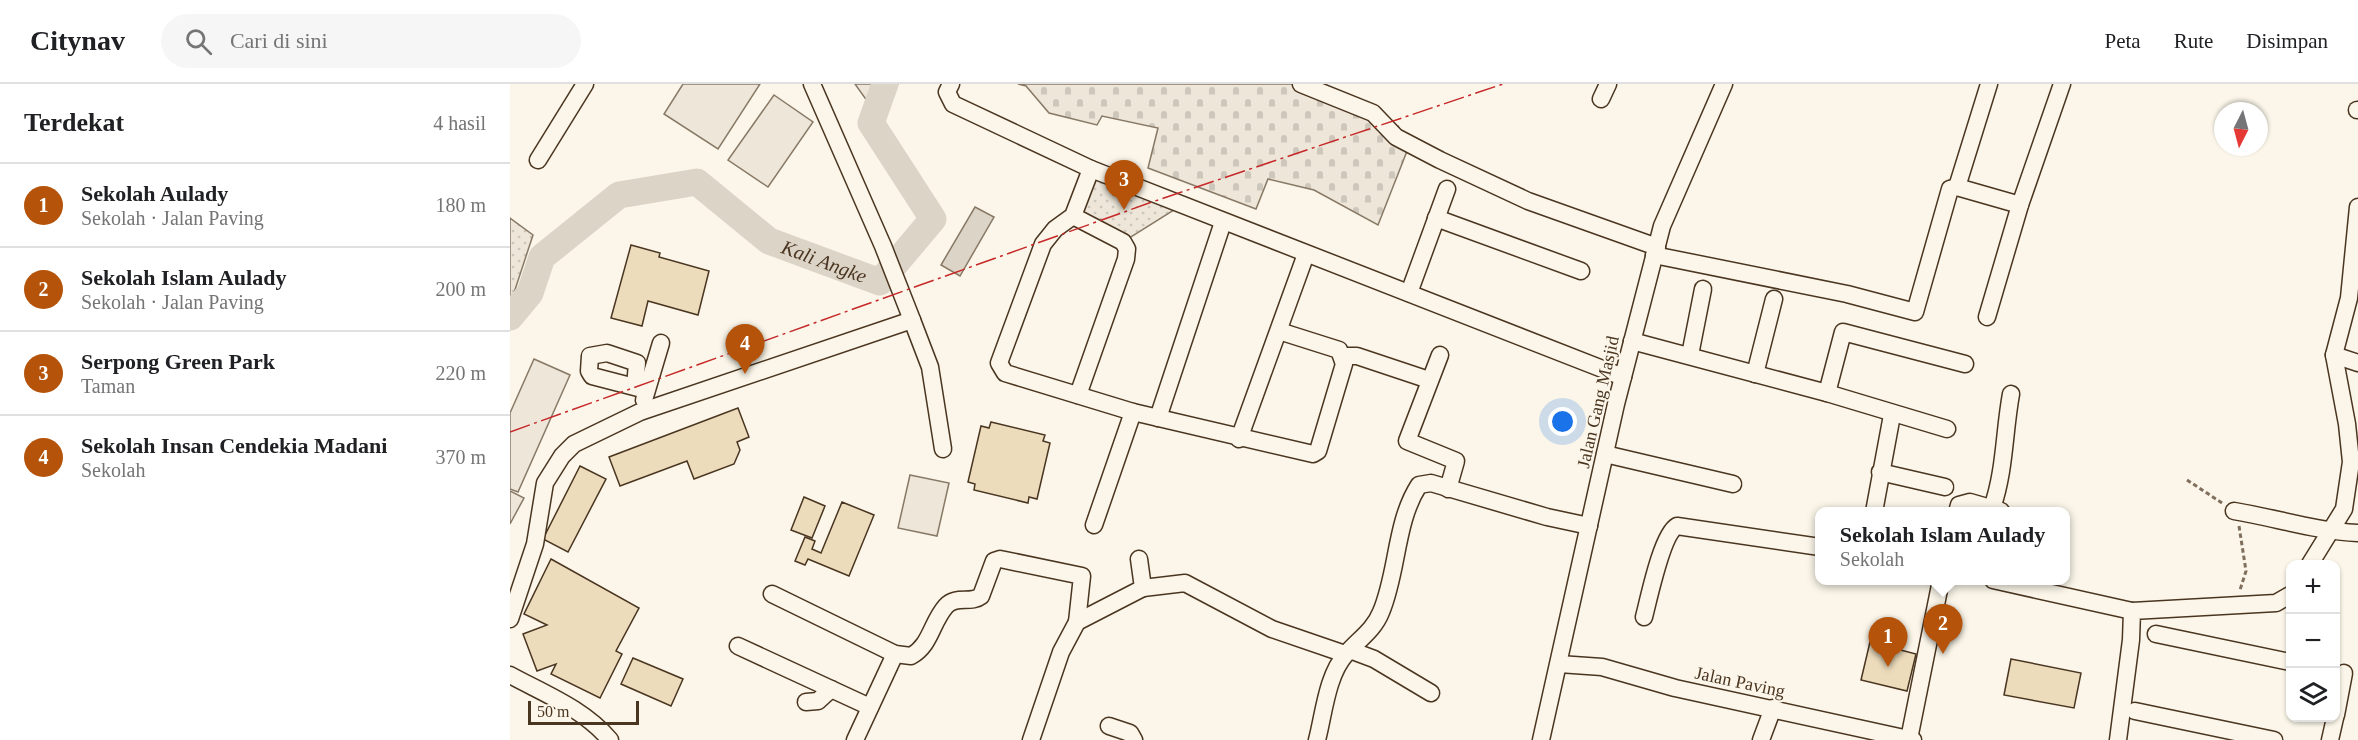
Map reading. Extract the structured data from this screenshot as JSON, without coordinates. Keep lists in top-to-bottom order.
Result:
{
  "streets": {
    "street": ["Jalan Gang Masjid", "Jalan Paving"]
  },
  "crossings": [
    ["Jalan Gang Masjid", "Jalan Paving"]
  ],
  "water": ["Kali Angke"],
  "scale_bar": "50 m",
  "north": "bottom",
  "page": {
    "header": "Citynav",
    "search": "Cari di sini",
    "nav": ["Peta", "Rute", "Disimpan"],
    "heading": ["Terdekat", "4 hasil"],
    "pins": [
      "3",
      "4",
      "2",
      "1"
    ],
    "list": [
      {
        "mark": "1",
        "name": "Sekolah Aulady",
        "note": "Sekolah · Jalan Paving",
        "value": "180 m"
      },
      {
        "mark": "2",
        "name": "Sekolah Islam Aulady",
        "note": "Sekolah · Jalan Paving",
        "value": "200 m"
      },
      {
        "mark": "3",
        "name": "Serpong Green Park",
        "note": "Taman",
        "value": "220 m"
      },
      {
        "mark": "4",
        "name": "Sekolah Insan Cendekia Madani",
        "note": "Sekolah",
        "value": "370 m"
      }
    ],
    "popup": ["Sekolah Islam Aulady", "Sekolah"],
    "map_buttons": ["+", "−"],
    "scale": "50 m"
  }
}
